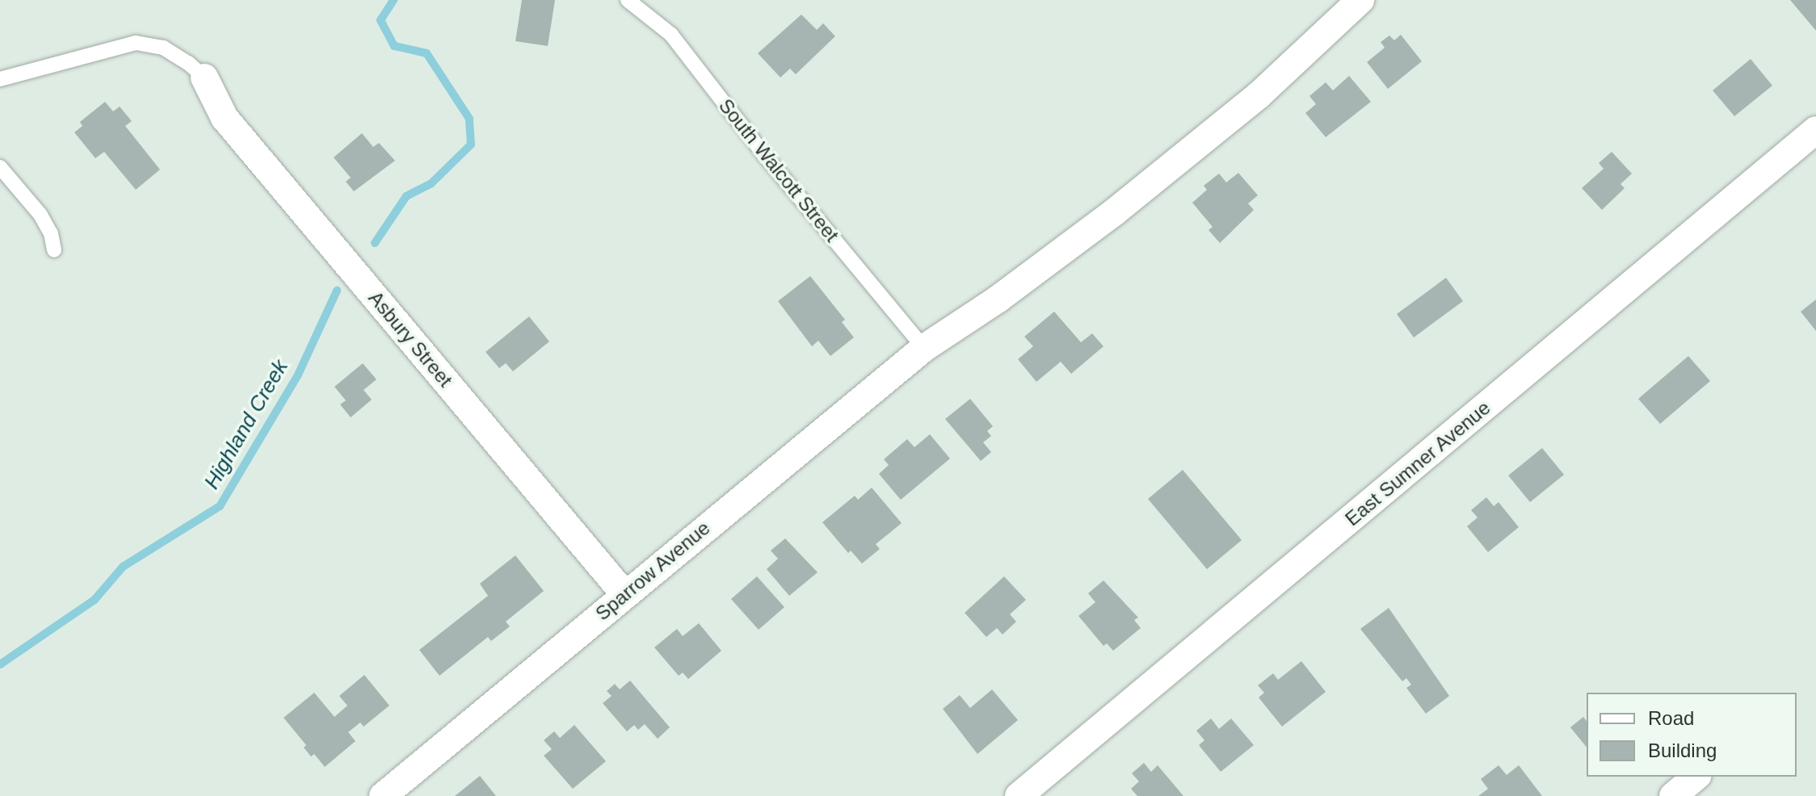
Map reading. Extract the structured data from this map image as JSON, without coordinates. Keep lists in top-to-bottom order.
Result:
{
  "streets": {
    "street": ["Asbury Street", "East Sumner Avenue", "Sparrow Avenue"],
    "lane": ["South Walcott Street"]
  },
  "crossings": [
    ["South Walcott Street", "Sparrow Avenue"],
    ["Asbury Street", "Sparrow Avenue"]
  ],
  "water": ["Highland Creek"],
  "legend": ["Road", "Building"]
}
